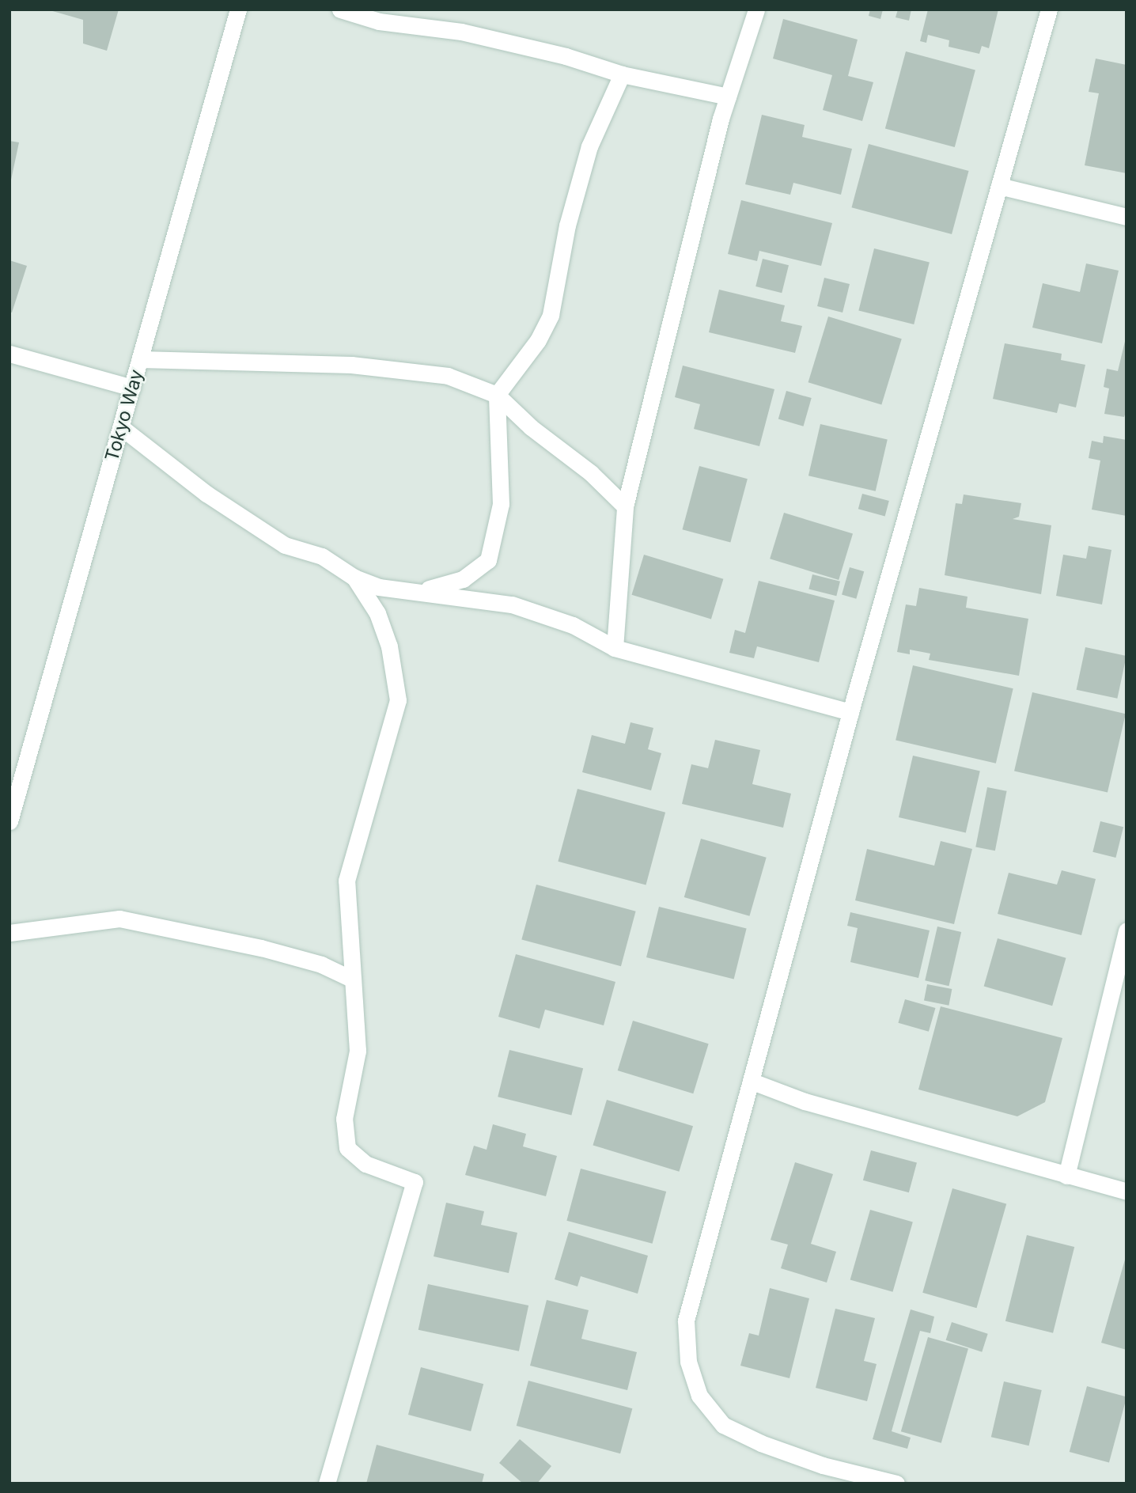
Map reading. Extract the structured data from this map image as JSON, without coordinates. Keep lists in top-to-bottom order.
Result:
{
  "streets": {
    "street": ["Tokyo Way"]
  }
}
